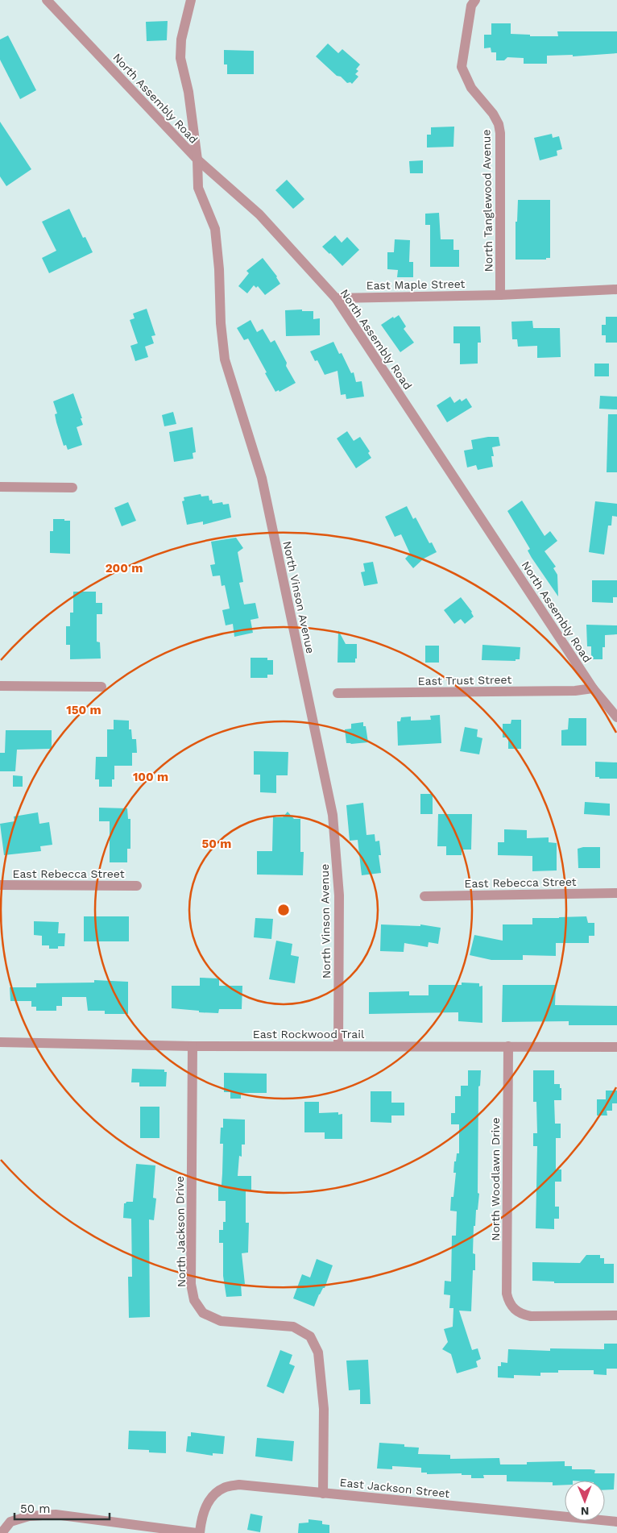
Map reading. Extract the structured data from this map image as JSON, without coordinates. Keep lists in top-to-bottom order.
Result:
{
  "streets": {
    "street": [
      "North Assembly Road",
      "North Tanglewood Avenue",
      "East Maple Street",
      "North Vinson Avenue",
      "East Trust Street",
      "East Rebecca Street",
      "East Rockwood Trail",
      "North Woodlawn Drive",
      "North Jackson Drive",
      "East Jackson Street"
    ]
  },
  "crossings": [
    ["North Assembly Road", "East Maple Street"],
    ["North Assembly Road", "North Vinson Avenue"],
    ["North Assembly Road", "East Trust Street"],
    ["North Tanglewood Avenue", "East Maple Street"],
    ["North Vinson Avenue", "East Rockwood Trail"],
    ["East Rockwood Trail", "North Woodlawn Drive"],
    ["East Rockwood Trail", "North Jackson Drive"],
    ["North Jackson Drive", "East Jackson Street"]
  ],
  "scale_bar": "50 m",
  "north": "bottom",
  "rings": [
    "200 m",
    "150 m",
    "100 m",
    "50 m"
  ]
}
